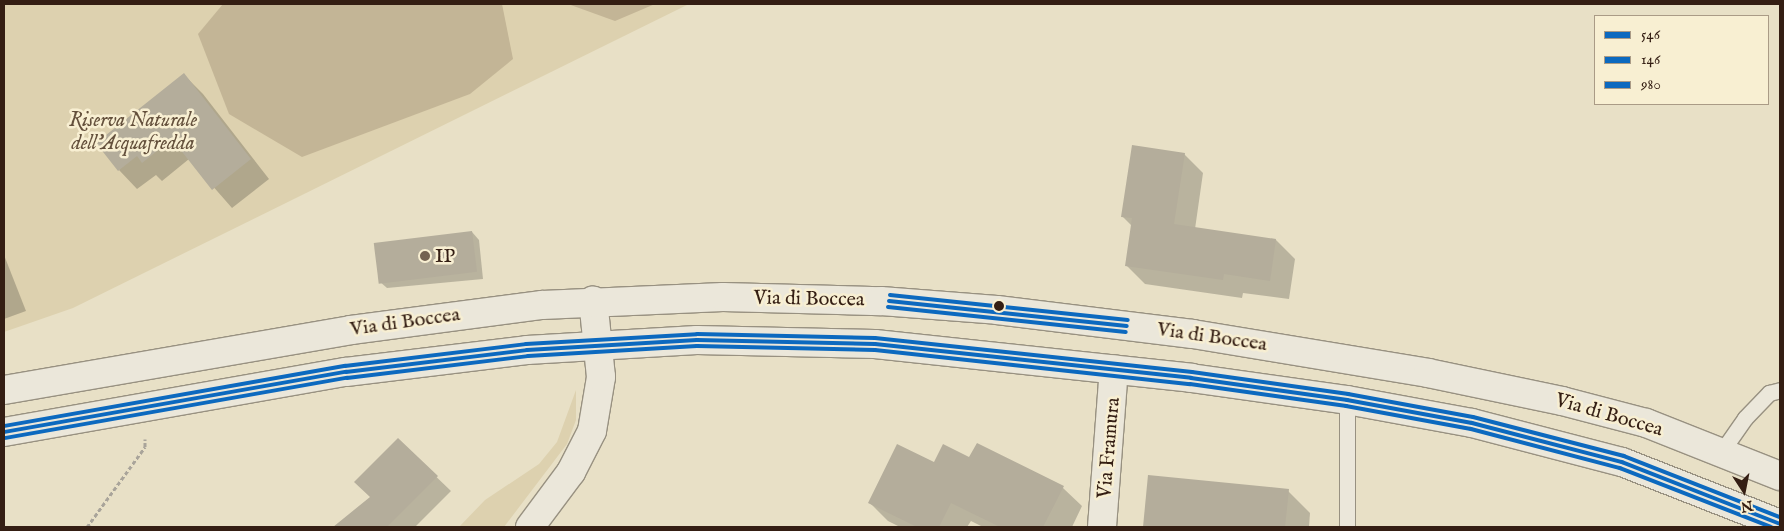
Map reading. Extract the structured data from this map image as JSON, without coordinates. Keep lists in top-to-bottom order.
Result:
{
  "streets": {
    "main road": ["Via di Boccea", "Via Framura"]
  },
  "crossings": [
    ["Via di Boccea", "Via Framura"]
  ],
  "parks": ["Riserva Naturale dell'Acquafredda"],
  "places": ["IP"],
  "lines": ["transit line 980", "transit line 546", "transit line 146"],
  "legend": ["546", "146", "980"],
  "north": "bottom"
}
